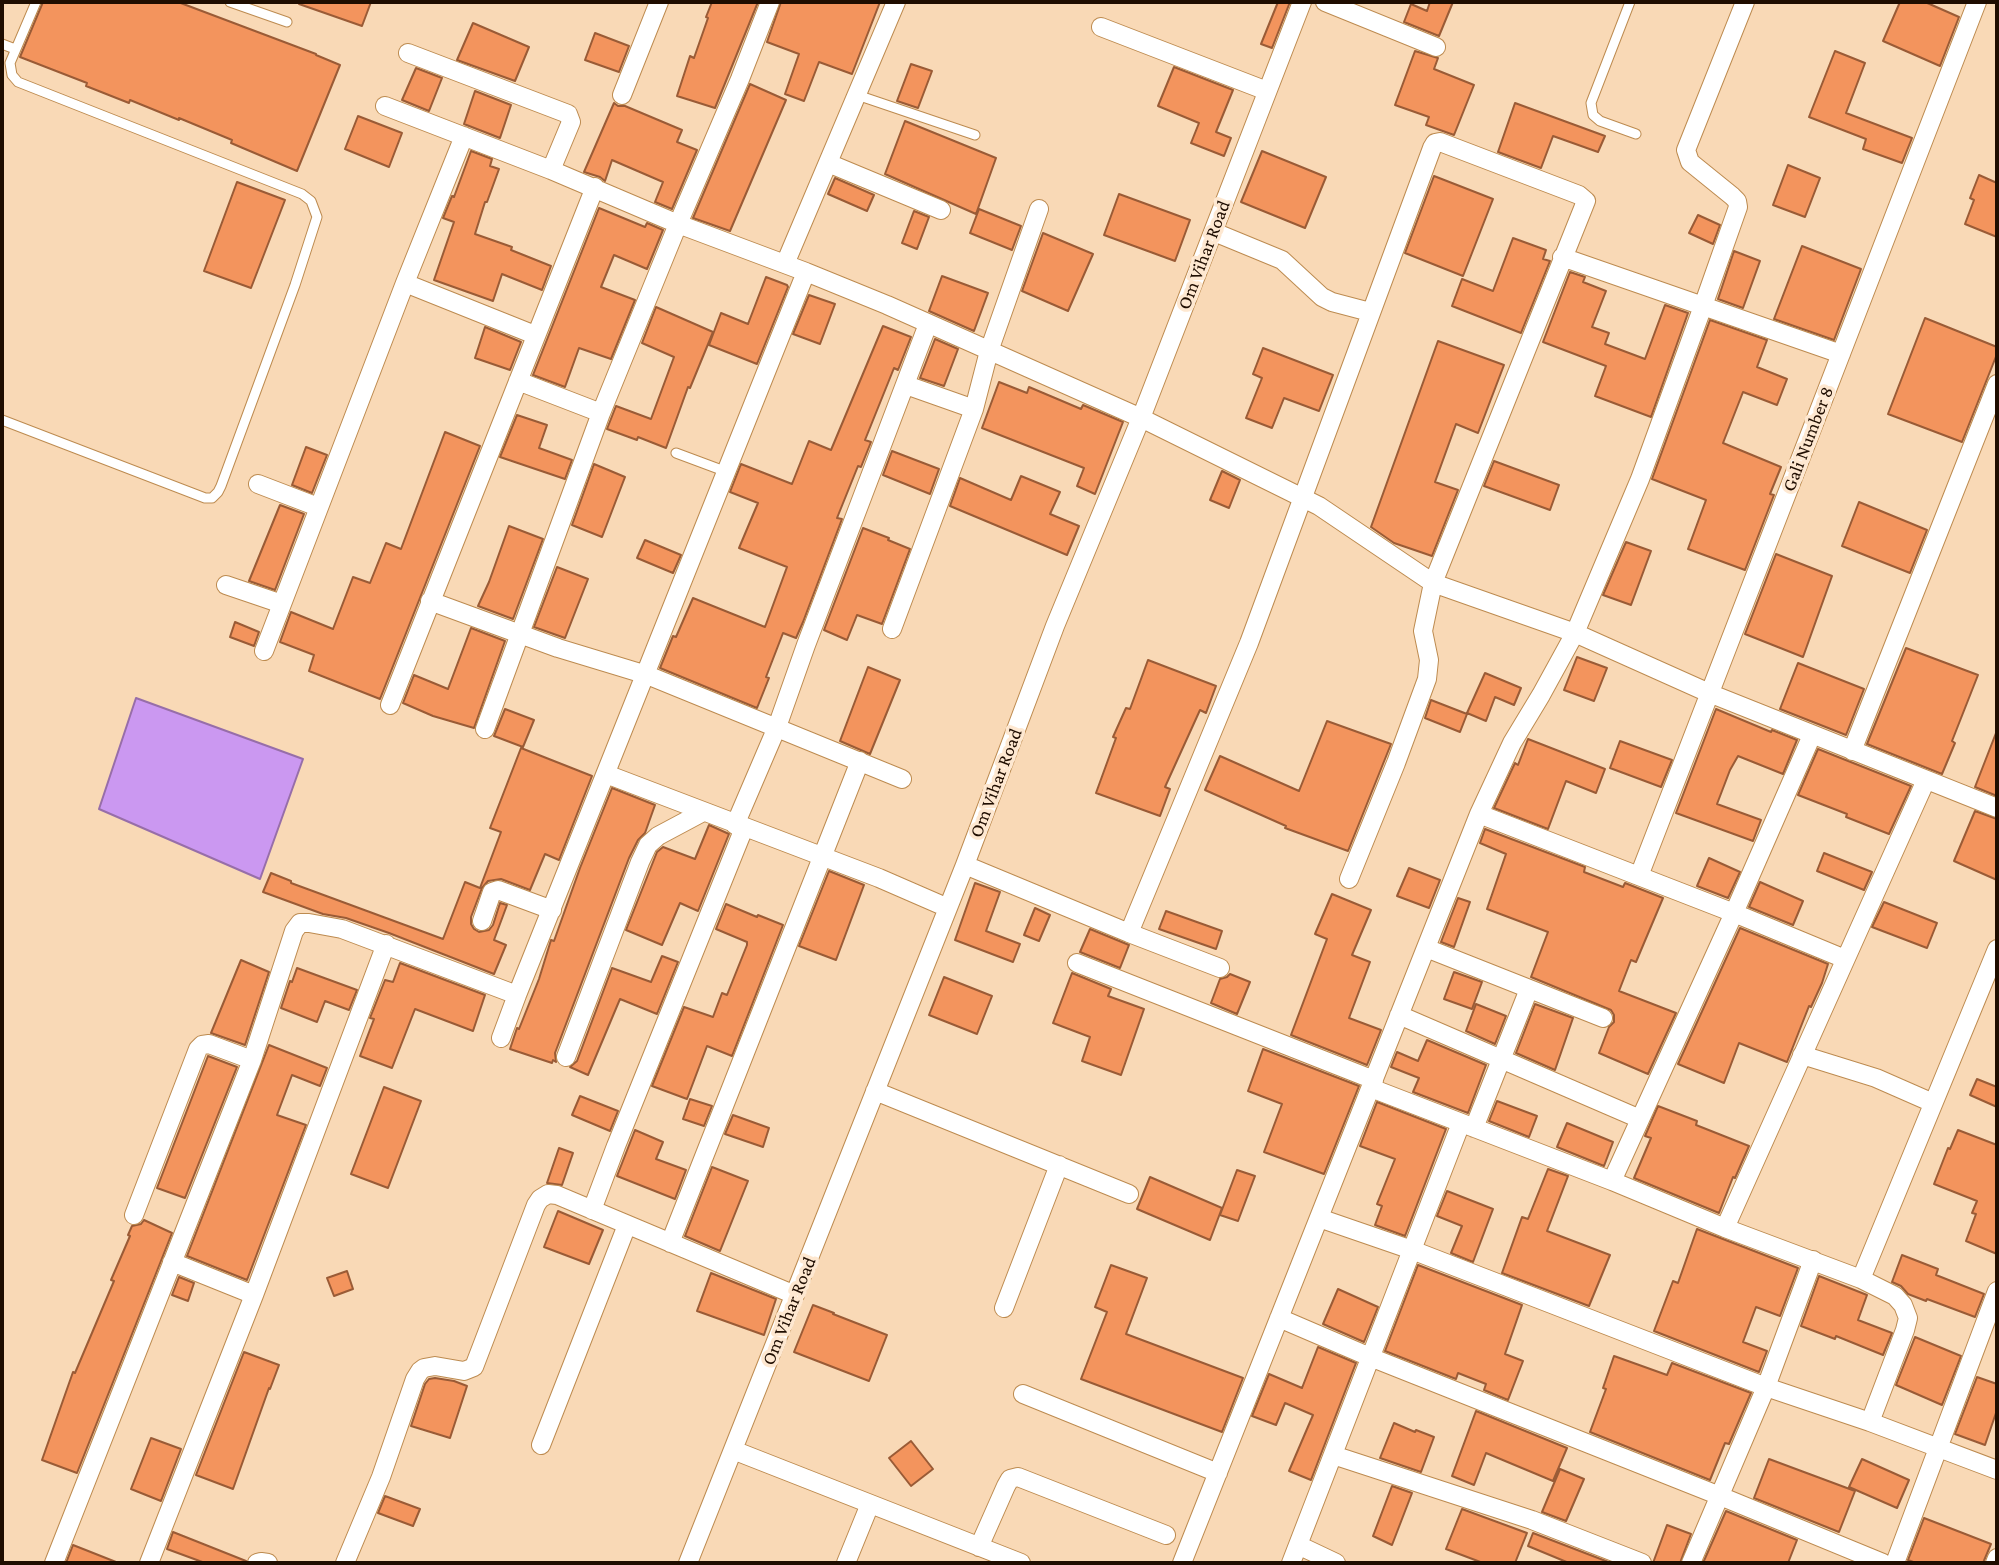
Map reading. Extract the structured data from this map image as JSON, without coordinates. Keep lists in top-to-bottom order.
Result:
{
  "streets": {
    "street": ["Om Vihar Road", "Gali Number 8"]
  }
}
